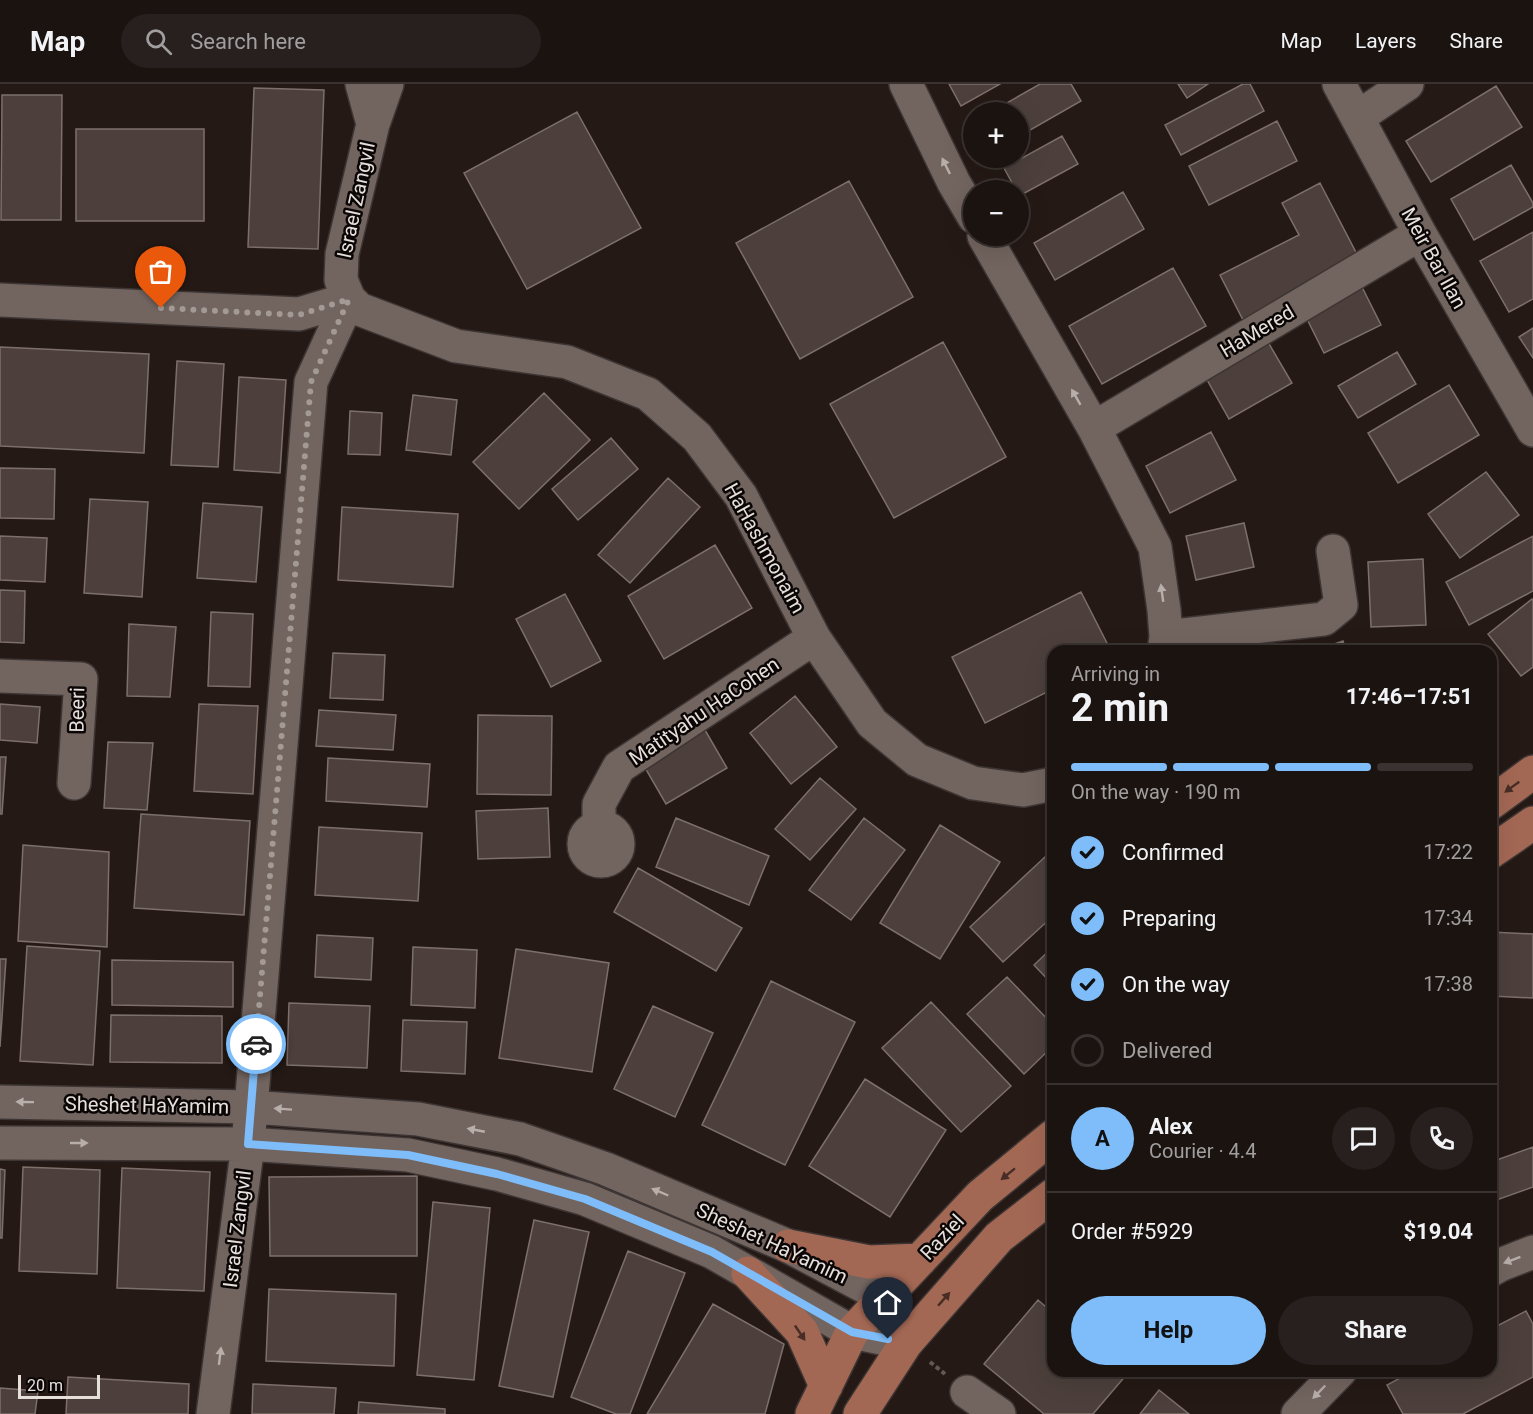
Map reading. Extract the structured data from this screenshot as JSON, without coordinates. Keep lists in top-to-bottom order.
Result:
{
  "streets": {
    "main road": ["Raziel"],
    "street": [
      "Israel Zangvil",
      "Meir Bar Ilan",
      "HaMered",
      "HaHashmonaim",
      "Beeri",
      "Matityahu HaCohen",
      "Sheshet HaYamim"
    ]
  },
  "crossings": [
    ["Israel Zangvil", "HaHashmonaim"],
    ["Israel Zangvil", "Sheshet HaYamim"],
    ["Meir Bar Ilan", "HaMered"],
    ["HaHashmonaim", "Matityahu HaCohen"],
    ["Sheshet HaYamim", "Raziel"]
  ],
  "scale_bar": "20 m",
  "page": {
    "header": "Map",
    "search": "Search here",
    "nav": ["Map", "Layers", "Share"],
    "map_buttons": ["+", "−"],
    "heading": ["2 min", "Arriving in", "17:46–17:51"],
    "panel": [
      "Alex",
      "Courier · 4.4",
      "Order #5929",
      "$19.04"
    ],
    "bar": "On the way · 190 m",
    "list": [
      ["Confirmed", "17:22"],
      ["Preparing", "17:34"],
      ["On the way", "17:38"],
      "Delivered"
    ],
    "round": "A",
    "buttons": ["Help", "Share"],
    "scale": "20 m"
  }
}
